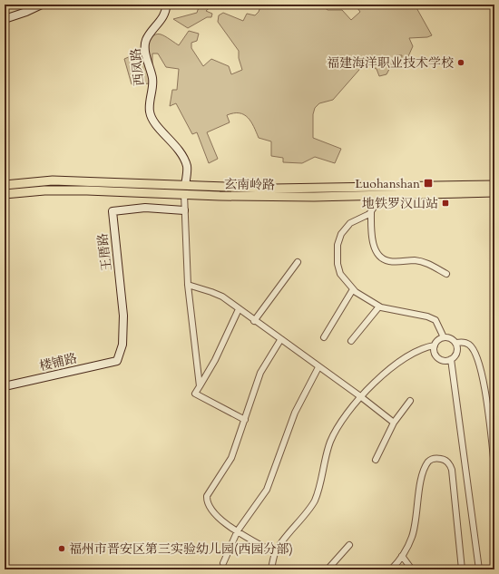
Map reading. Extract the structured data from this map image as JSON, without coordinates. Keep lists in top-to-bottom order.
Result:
{
  "streets": {
    "main road": ["玄南岭路"],
    "street": ["西凤路", "王厝路", "楼铺路"]
  },
  "crossings": [
    ["西凤路", "玄南岭路"],
    ["王厝路", "楼铺路"]
  ],
  "places": {
    "other": ["福建海洋职业技术学校", "福州市晋安区第三实验幼儿园(西园分部)"],
    "transit": ["Luohanshan", "地铁罗汉山站"]
  }
}
